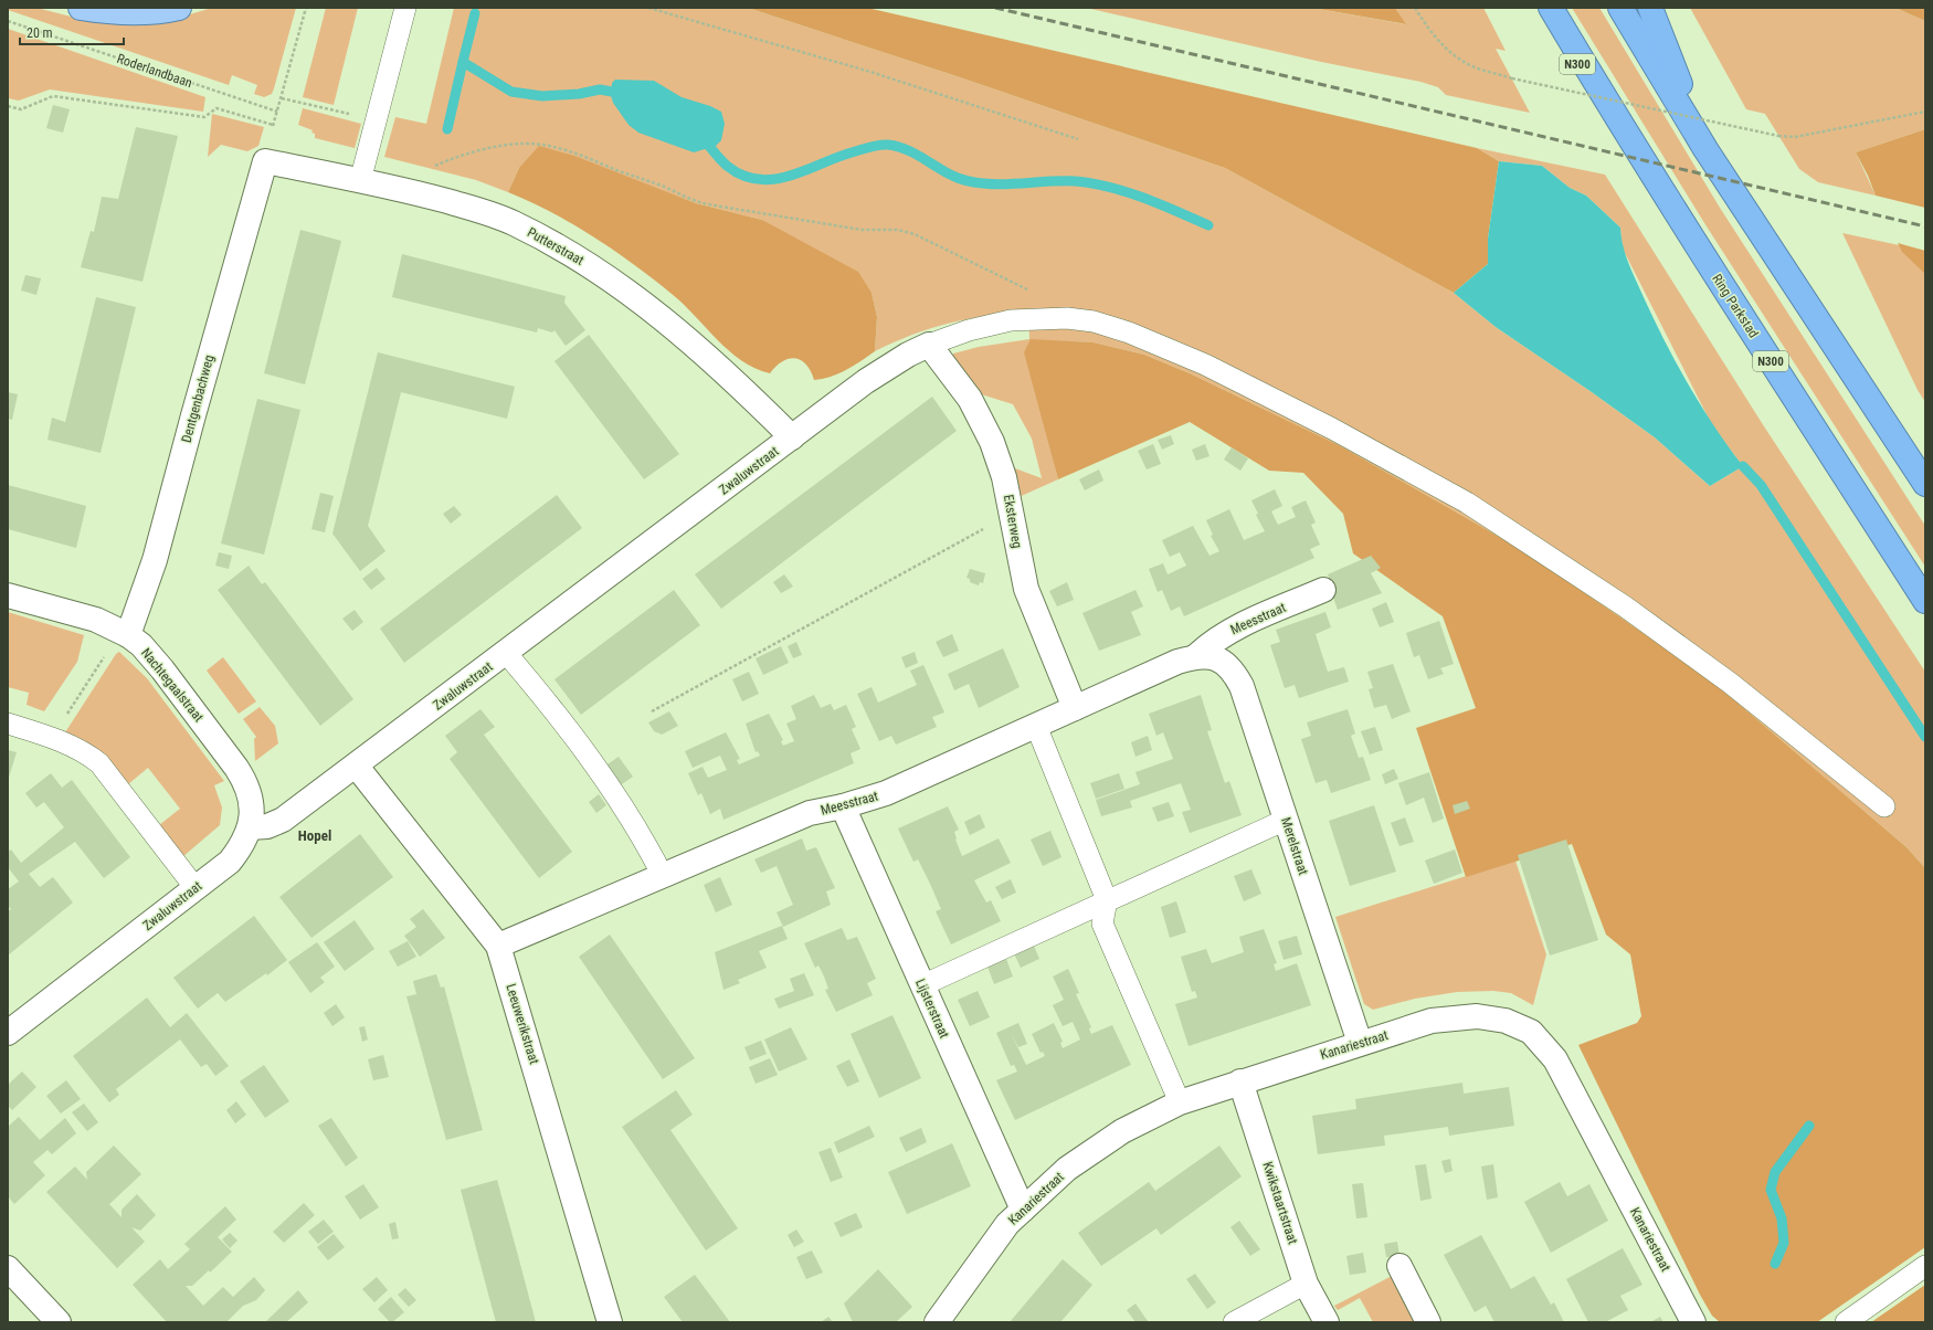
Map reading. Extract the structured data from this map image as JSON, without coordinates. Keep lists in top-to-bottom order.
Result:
{
  "streets": {
    "highway": ["N300", "Ring Parkstad"],
    "street": [
      "Putterstraat",
      "Dentgenbachweg",
      "Zwaluwstraat",
      "Eksterweg",
      "Meesstraat",
      "Nachtegaalstraat",
      "Merelstraat",
      "Lijsterstraat",
      "Leeuwerikstraat",
      "Kanariestraat",
      "Kwikstaartstraat"
    ],
    "path": ["Roderlandbaan"]
  },
  "crossings": [
    ["N300", "Ring Parkstad"],
    ["Putterstraat", "Dentgenbachweg"],
    ["Putterstraat", "Zwaluwstraat"],
    ["Dentgenbachweg", "Nachtegaalstraat"],
    ["Zwaluwstraat", "Eksterweg"],
    ["Zwaluwstraat", "Nachtegaalstraat"],
    ["Zwaluwstraat", "Leeuwerikstraat"],
    ["Eksterweg", "Meesstraat"],
    ["Meesstraat", "Merelstraat"],
    ["Meesstraat", "Lijsterstraat"],
    ["Meesstraat", "Leeuwerikstraat"],
    ["Merelstraat", "Kanariestraat"],
    ["Lijsterstraat", "Kanariestraat"],
    ["Kanariestraat", "Kwikstaartstraat"]
  ],
  "districts": ["Hopel"],
  "scale_bar": "20 m"
}
